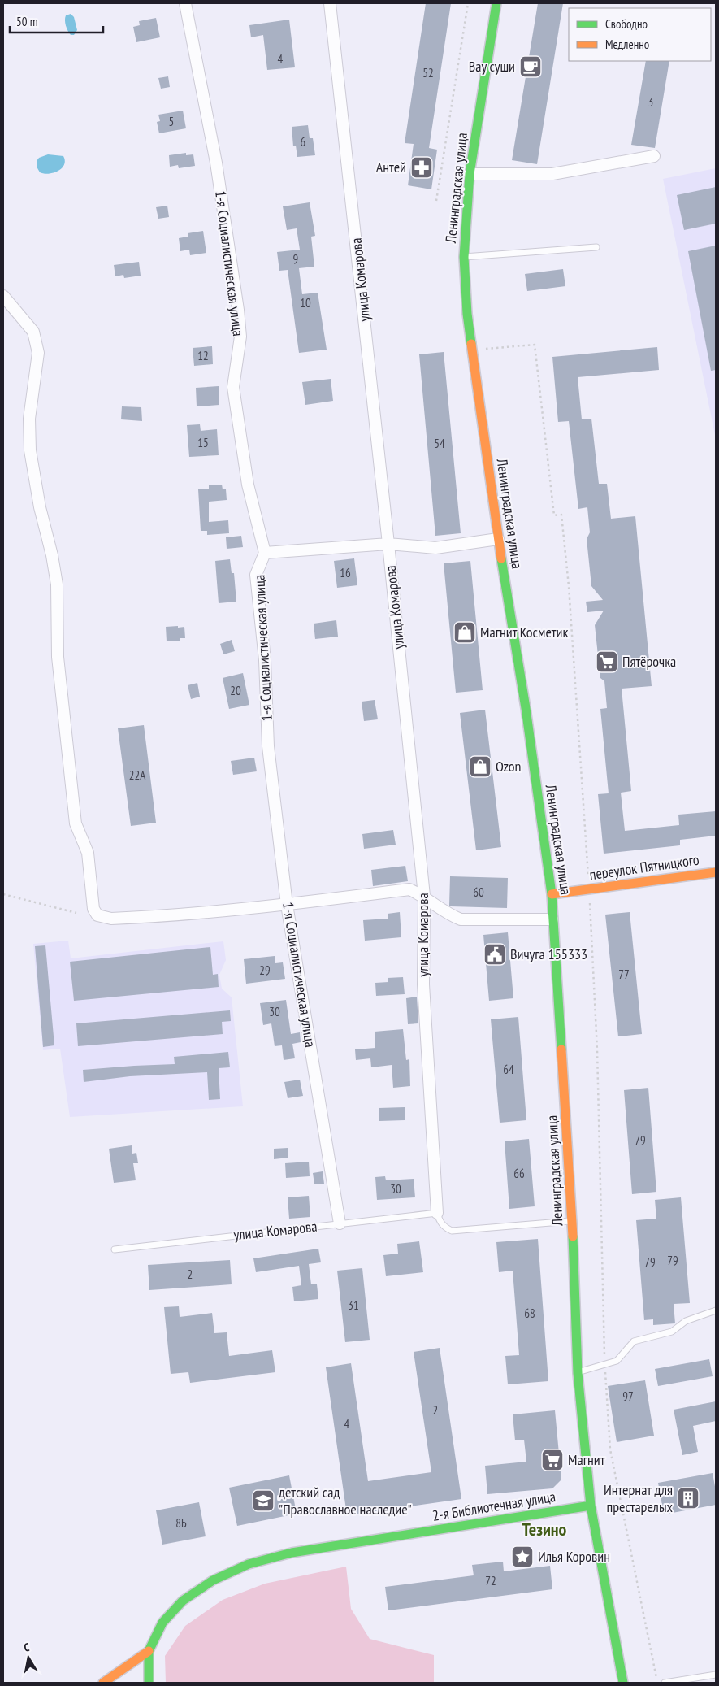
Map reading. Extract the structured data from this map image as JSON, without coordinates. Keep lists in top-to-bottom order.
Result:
{
  "streets": {
    "main road": ["Ленинградская улица", "переулок Пятницкого", "2-я Библиотечная улица"],
    "street": ["1-я Социалистическая улица", "улица Комарова"]
  },
  "crossings": [
    ["Ленинградская улица", "переулок Пятницкого"],
    ["Ленинградская улица", "2-я Библиотечная улица"],
    ["1-я Социалистическая улица", "улица Комарова"]
  ],
  "districts": ["Тезино"],
  "places": {
    "cafe": ["Вау суши"],
    "pharmacy": ["Антей"],
    "shop": ["Магнит Косметик", "Ozon"],
    "supermarket": ["Пятёрочка", "Магнит"],
    "public building": ["Вичуга 155333"],
    "building": ["Интернат для престарелых"],
    "school or university": ["детский сад \"Православное наследие\""],
    "place": ["Илья Коровин"]
  },
  "house_numbers": [
    "4",
    "52",
    "3",
    "5",
    "6",
    "9",
    "10",
    "12",
    "15",
    "54",
    "16",
    "20",
    "22А",
    "60",
    "29",
    "77",
    "30",
    "64",
    "79",
    "66",
    "30",
    "79",
    "79",
    "2",
    "31",
    "68",
    "97",
    "2",
    "4",
    "8Б",
    "72"
  ],
  "legend": ["Свободно", "Медленно"],
  "scale_bar": "50 m",
  "north": "top"
}
